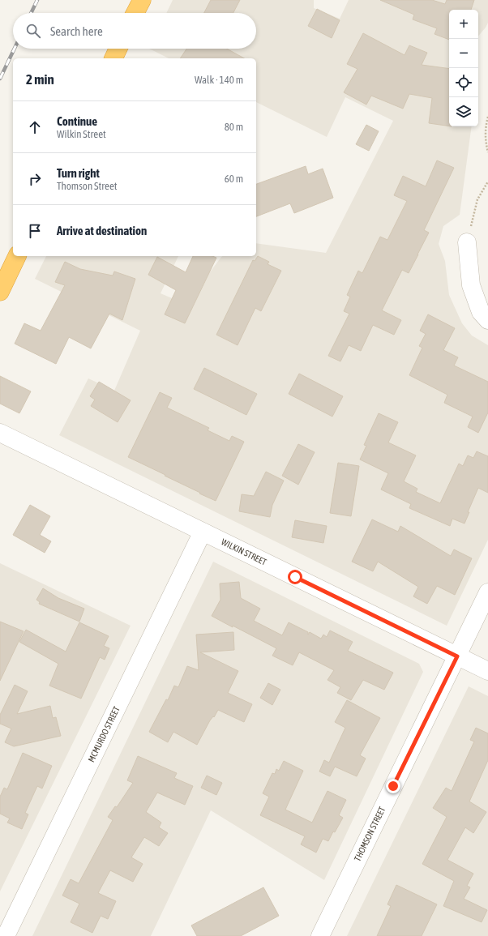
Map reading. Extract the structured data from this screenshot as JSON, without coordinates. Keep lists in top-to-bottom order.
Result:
{
  "streets": {
    "street": ["WILKIN STREET", "MCMURDO STREET", "THOMSON STREET"]
  },
  "crossings": [
    ["WILKIN STREET", "MCMURDO STREET"],
    ["WILKIN STREET", "THOMSON STREET"]
  ],
  "page": {
    "map_buttons": ["+", "−"],
    "search": "Search here",
    "heading": ["2 min", "Walk · 140 m"],
    "list": [
      ["Continue", "Wilkin Street", "80 m"],
      ["Turn right", "Thomson Street", "60 m"],
      "Arrive at destination"
    ]
  }
}
